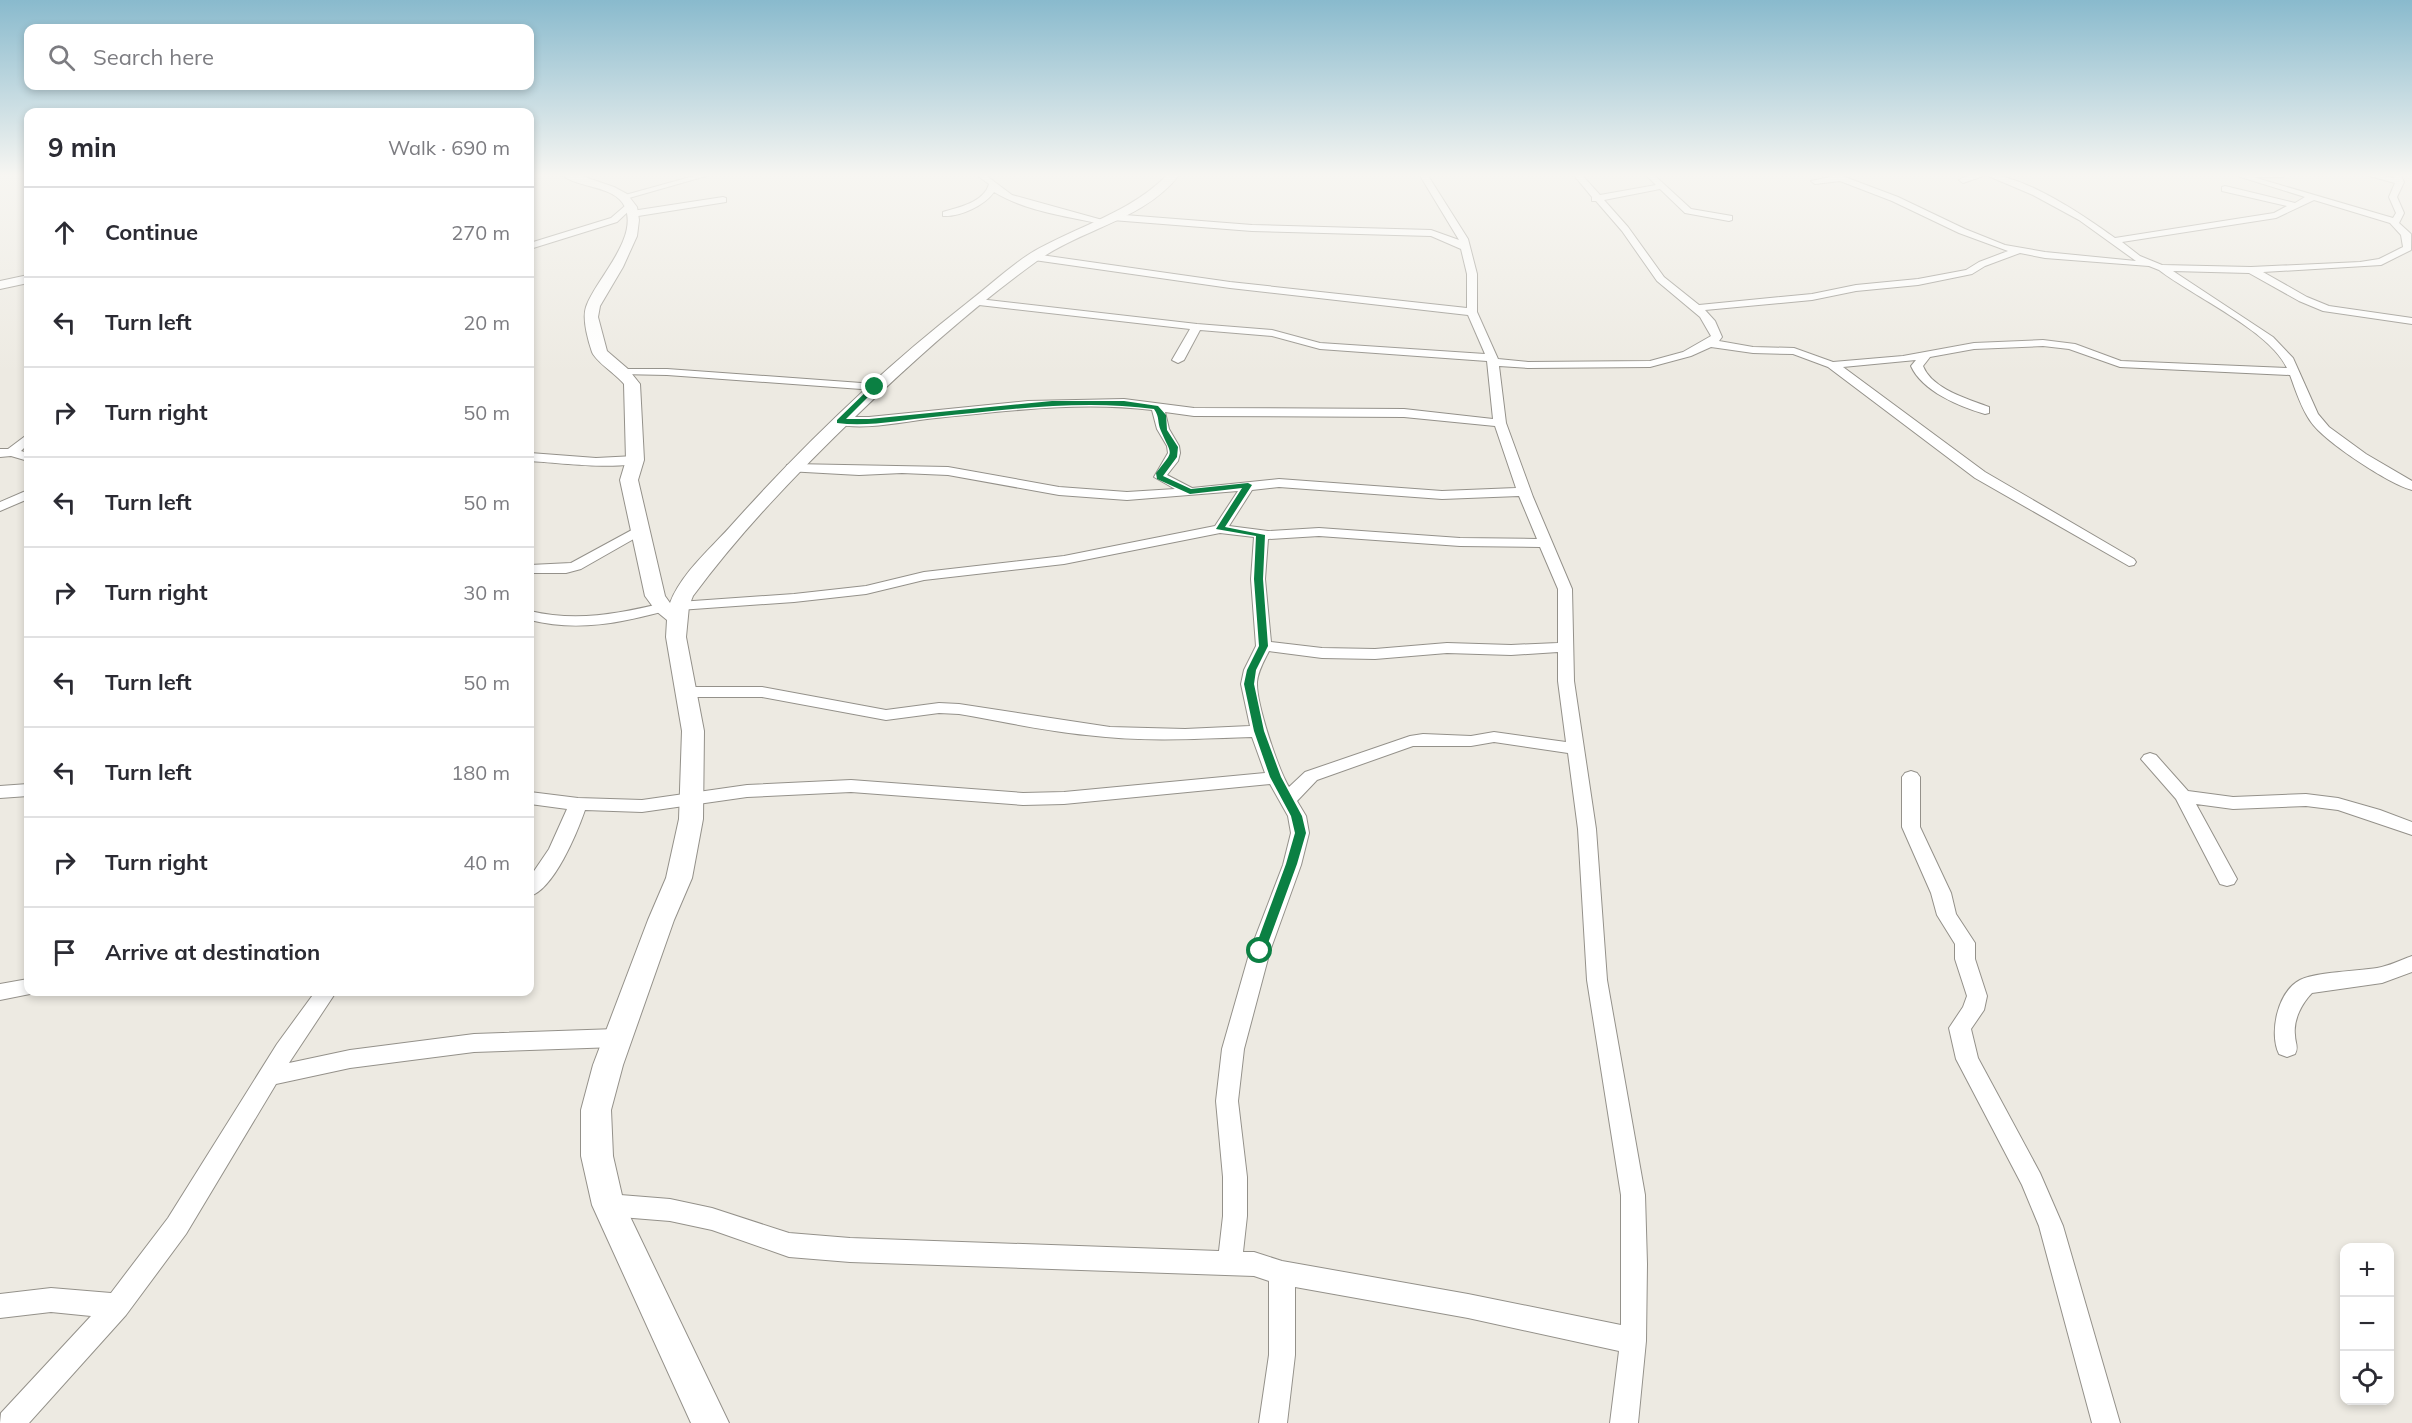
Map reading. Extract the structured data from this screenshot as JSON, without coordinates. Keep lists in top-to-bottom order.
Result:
{
  "page": {
    "search": "Search here",
    "heading": ["9 min", "Walk · 690 m"],
    "list": [
      ["Continue", "270 m"],
      ["Turn left", "20 m"],
      ["Turn right", "50 m"],
      ["Turn left", "50 m"],
      ["Turn right", "30 m"],
      ["Turn left", "50 m"],
      ["Turn left", "180 m"],
      ["Turn right", "40 m"],
      "Arrive at destination"
    ],
    "map_buttons": ["+", "−"]
  }
}
